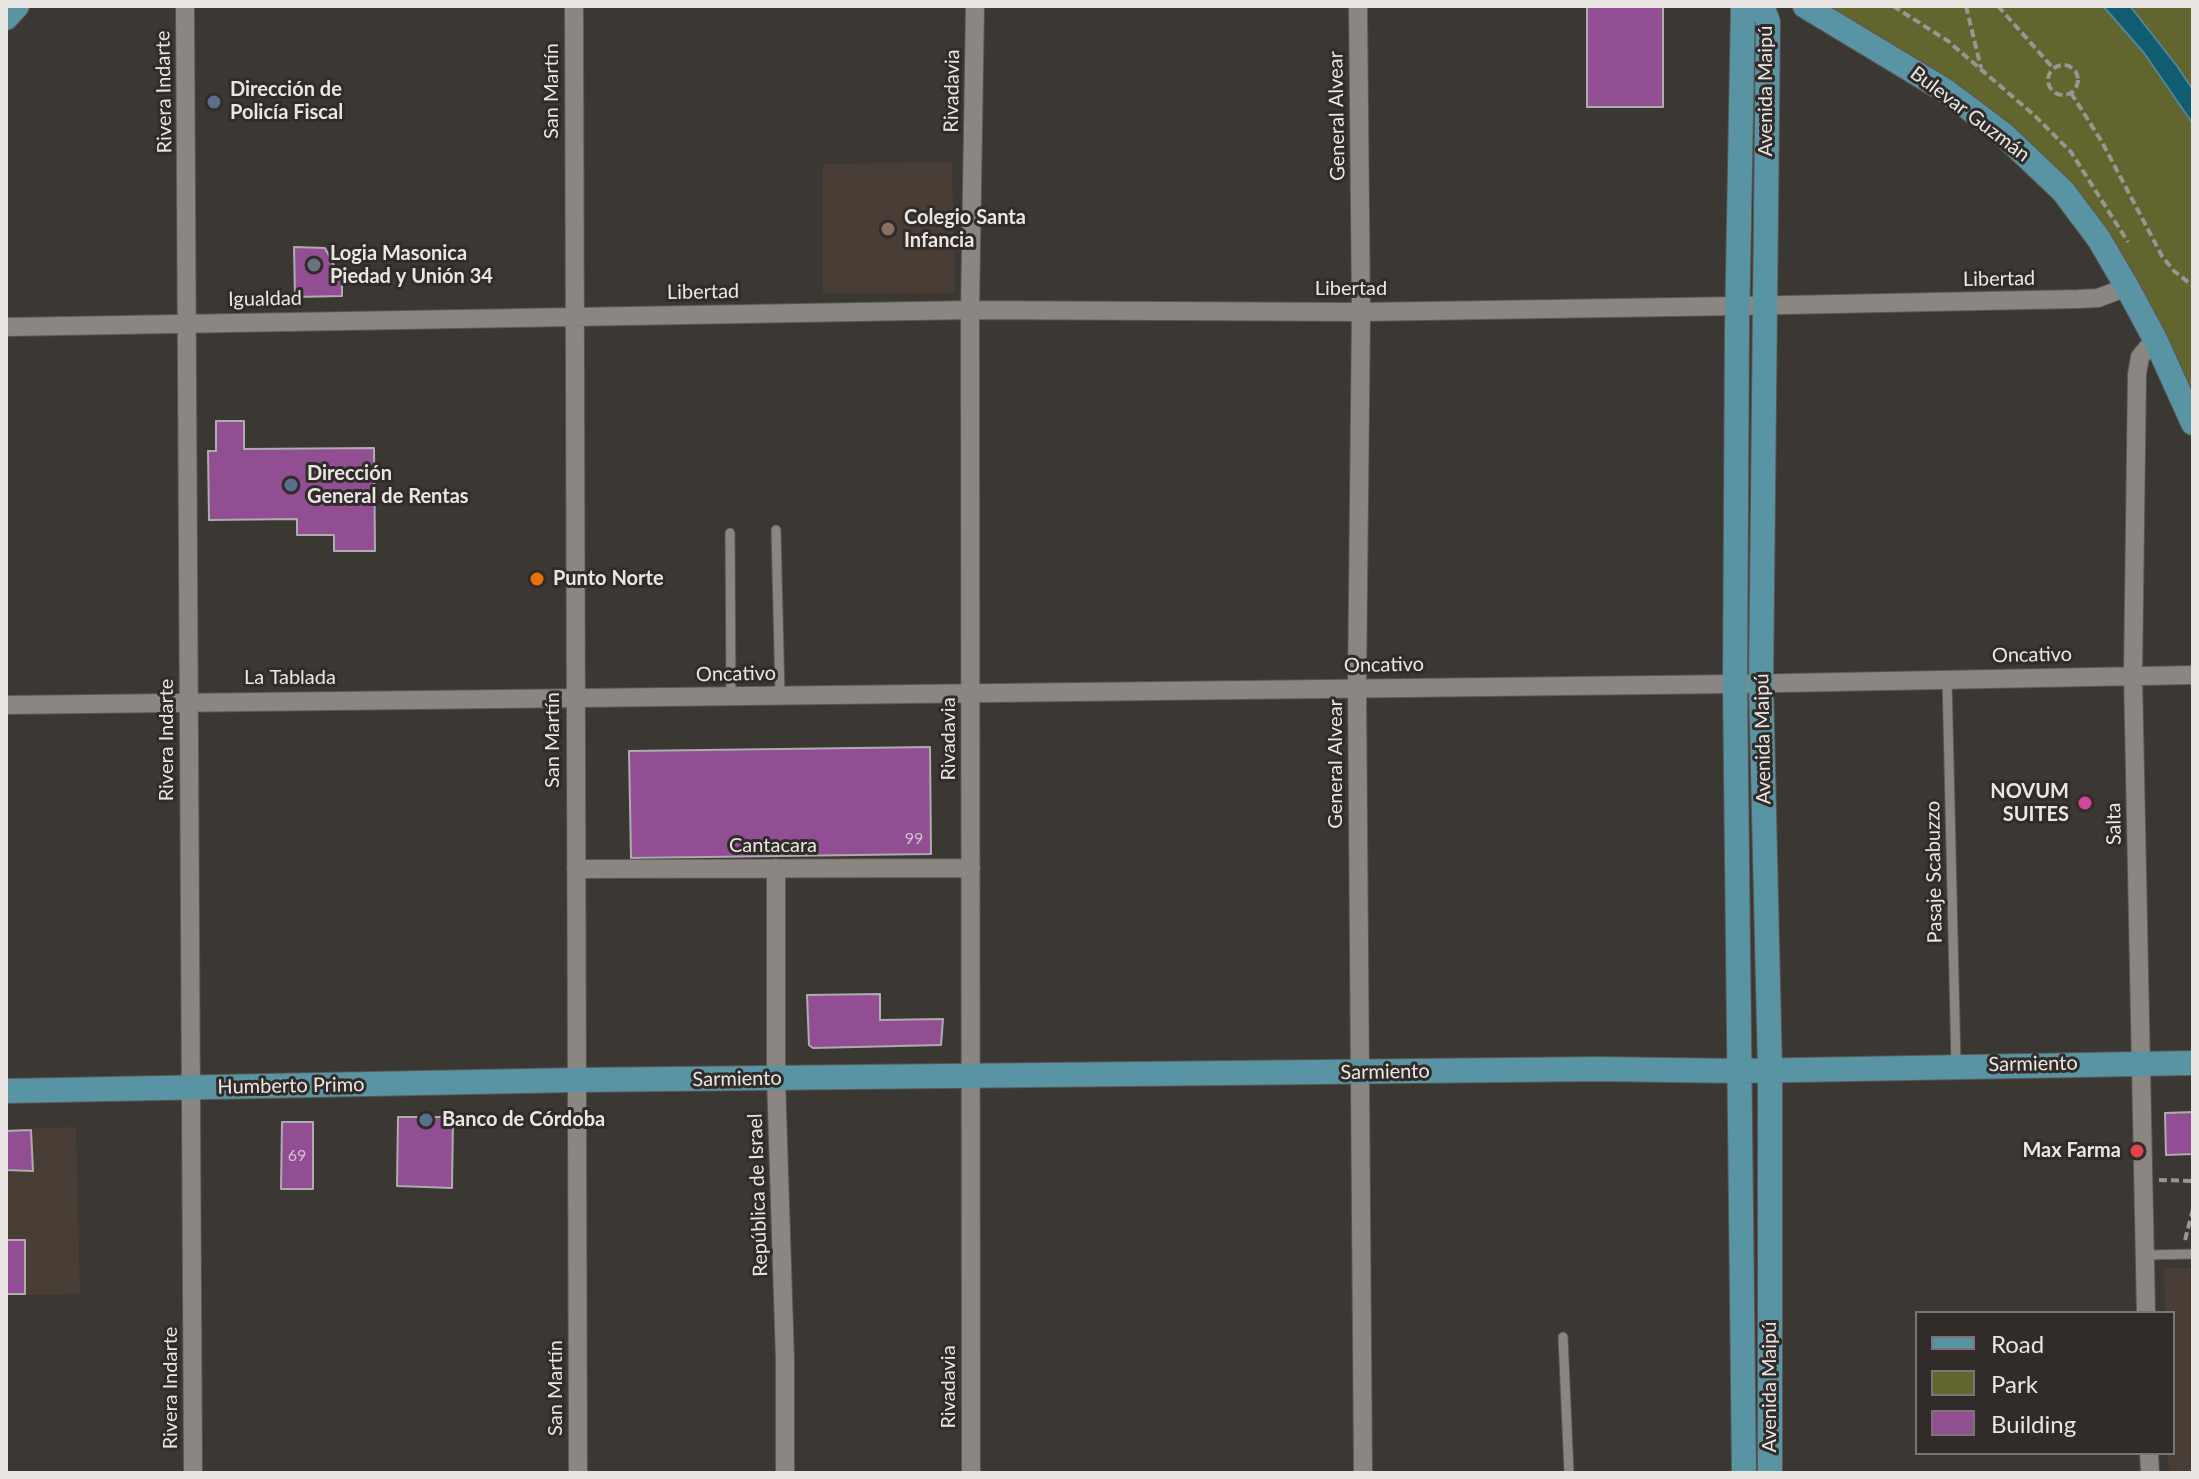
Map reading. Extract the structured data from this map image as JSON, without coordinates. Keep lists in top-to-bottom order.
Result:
{
  "streets": {
    "main road": [
      "Avenida Maipú",
      "Bulevar Guzmán",
      "Sarmiento",
      "Humberto Primo"
    ],
    "street": [
      "San Martín",
      "Rivadavia",
      "Rivera Indarte",
      "General Alvear",
      "Libertad",
      "Igualdad",
      "Oncativo",
      "La Tablada",
      "Salta",
      "Cantacara",
      "República de Israel"
    ],
    "lane": ["Pasaje Scabuzzo"]
  },
  "crossings": [
    ["San Martín", "Libertad"],
    ["San Martín", "Igualdad"],
    ["San Martín", "Oncativo"],
    ["San Martín", "La Tablada"],
    ["San Martín", "Cantacara"],
    ["San Martín", "Sarmiento"],
    ["San Martín", "Humberto Primo"],
    ["Rivadavia", "Libertad"],
    ["Rivadavia", "Oncativo"],
    ["Rivadavia", "Cantacara"],
    ["Rivadavia", "Sarmiento"],
    ["Avenida Maipú", "Libertad"],
    ["Avenida Maipú", "Oncativo"],
    ["Avenida Maipú", "Sarmiento"],
    ["Rivera Indarte", "Igualdad"],
    ["Rivera Indarte", "La Tablada"],
    ["Rivera Indarte", "Humberto Primo"],
    ["Bulevar Guzmán", "Libertad"],
    ["Bulevar Guzmán", "Salta"],
    ["General Alvear", "Libertad"],
    ["General Alvear", "Oncativo"],
    ["General Alvear", "Sarmiento"],
    ["Libertad", "Igualdad"],
    ["Oncativo", "La Tablada"],
    ["Oncativo", "Salta"],
    ["Oncativo", "Pasaje Scabuzzo"],
    ["Salta", "Sarmiento"],
    ["Cantacara", "República de Israel"],
    ["Pasaje Scabuzzo", "Sarmiento"],
    ["Sarmiento", "Humberto Primo"],
    ["Sarmiento", "República de Israel"]
  ],
  "places": [
    "Dirección de Policía Fiscal",
    "Colegio Santa Infancia",
    "Logia Masonica Piedad y Unión 34",
    "Dirección General de Rentas",
    "Punto Norte",
    "NOVUM SUITES",
    "Banco de Córdoba",
    "Max Farma"
  ],
  "house_numbers": ["99", "69"],
  "legend": ["Road", "Park", "Building"]
}
